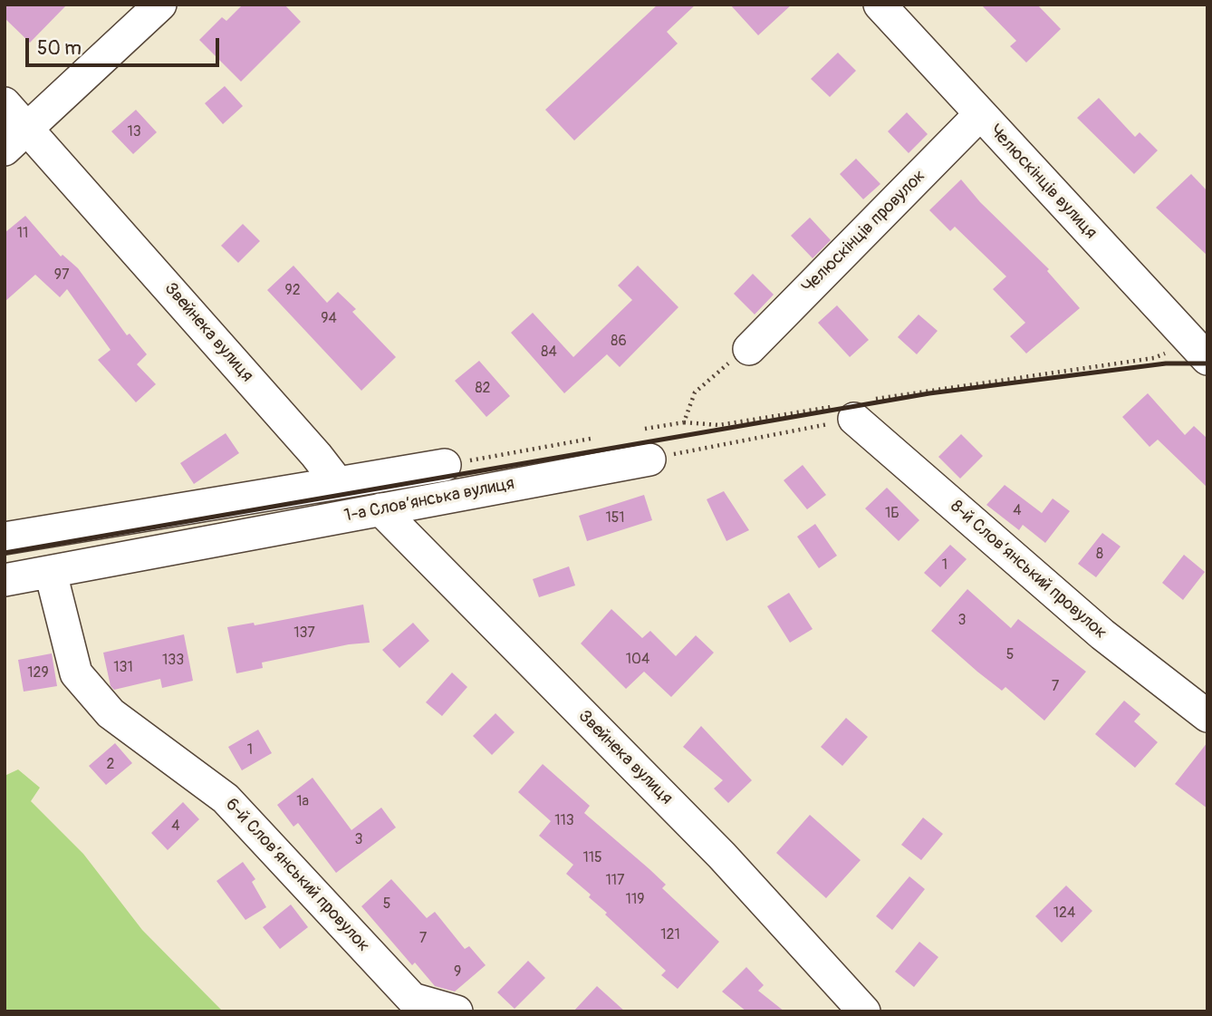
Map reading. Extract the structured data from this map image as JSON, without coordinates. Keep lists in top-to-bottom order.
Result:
{
  "streets": {
    "street": [
      "Челюскінців вулиця",
      "Челюскінців провулок",
      "Звейнека вулиця",
      "1-а Слов’янська вулиця",
      "8-й Слов’янський провулок",
      "6-й Слов’янський провулок"
    ]
  },
  "crossings": [
    ["Челюскінців вулиця", "Челюскінців провулок"],
    ["Звейнека вулиця", "1-а Слов’янська вулиця"],
    ["1-а Слов’янська вулиця", "6-й Слов’янський провулок"]
  ],
  "house_numbers": [
    "13",
    "11",
    "97",
    "92",
    "94",
    "86",
    "84",
    "82",
    "4",
    "1Б",
    "151",
    "8",
    "1",
    "3",
    "137",
    "5",
    "104",
    "133",
    "131",
    "129",
    "7",
    "1",
    "2",
    "1а",
    "113",
    "4",
    "3",
    "115",
    "117",
    "119",
    "5",
    "124",
    "121",
    "7",
    "9"
  ],
  "scale_bar": "50 m"
}
